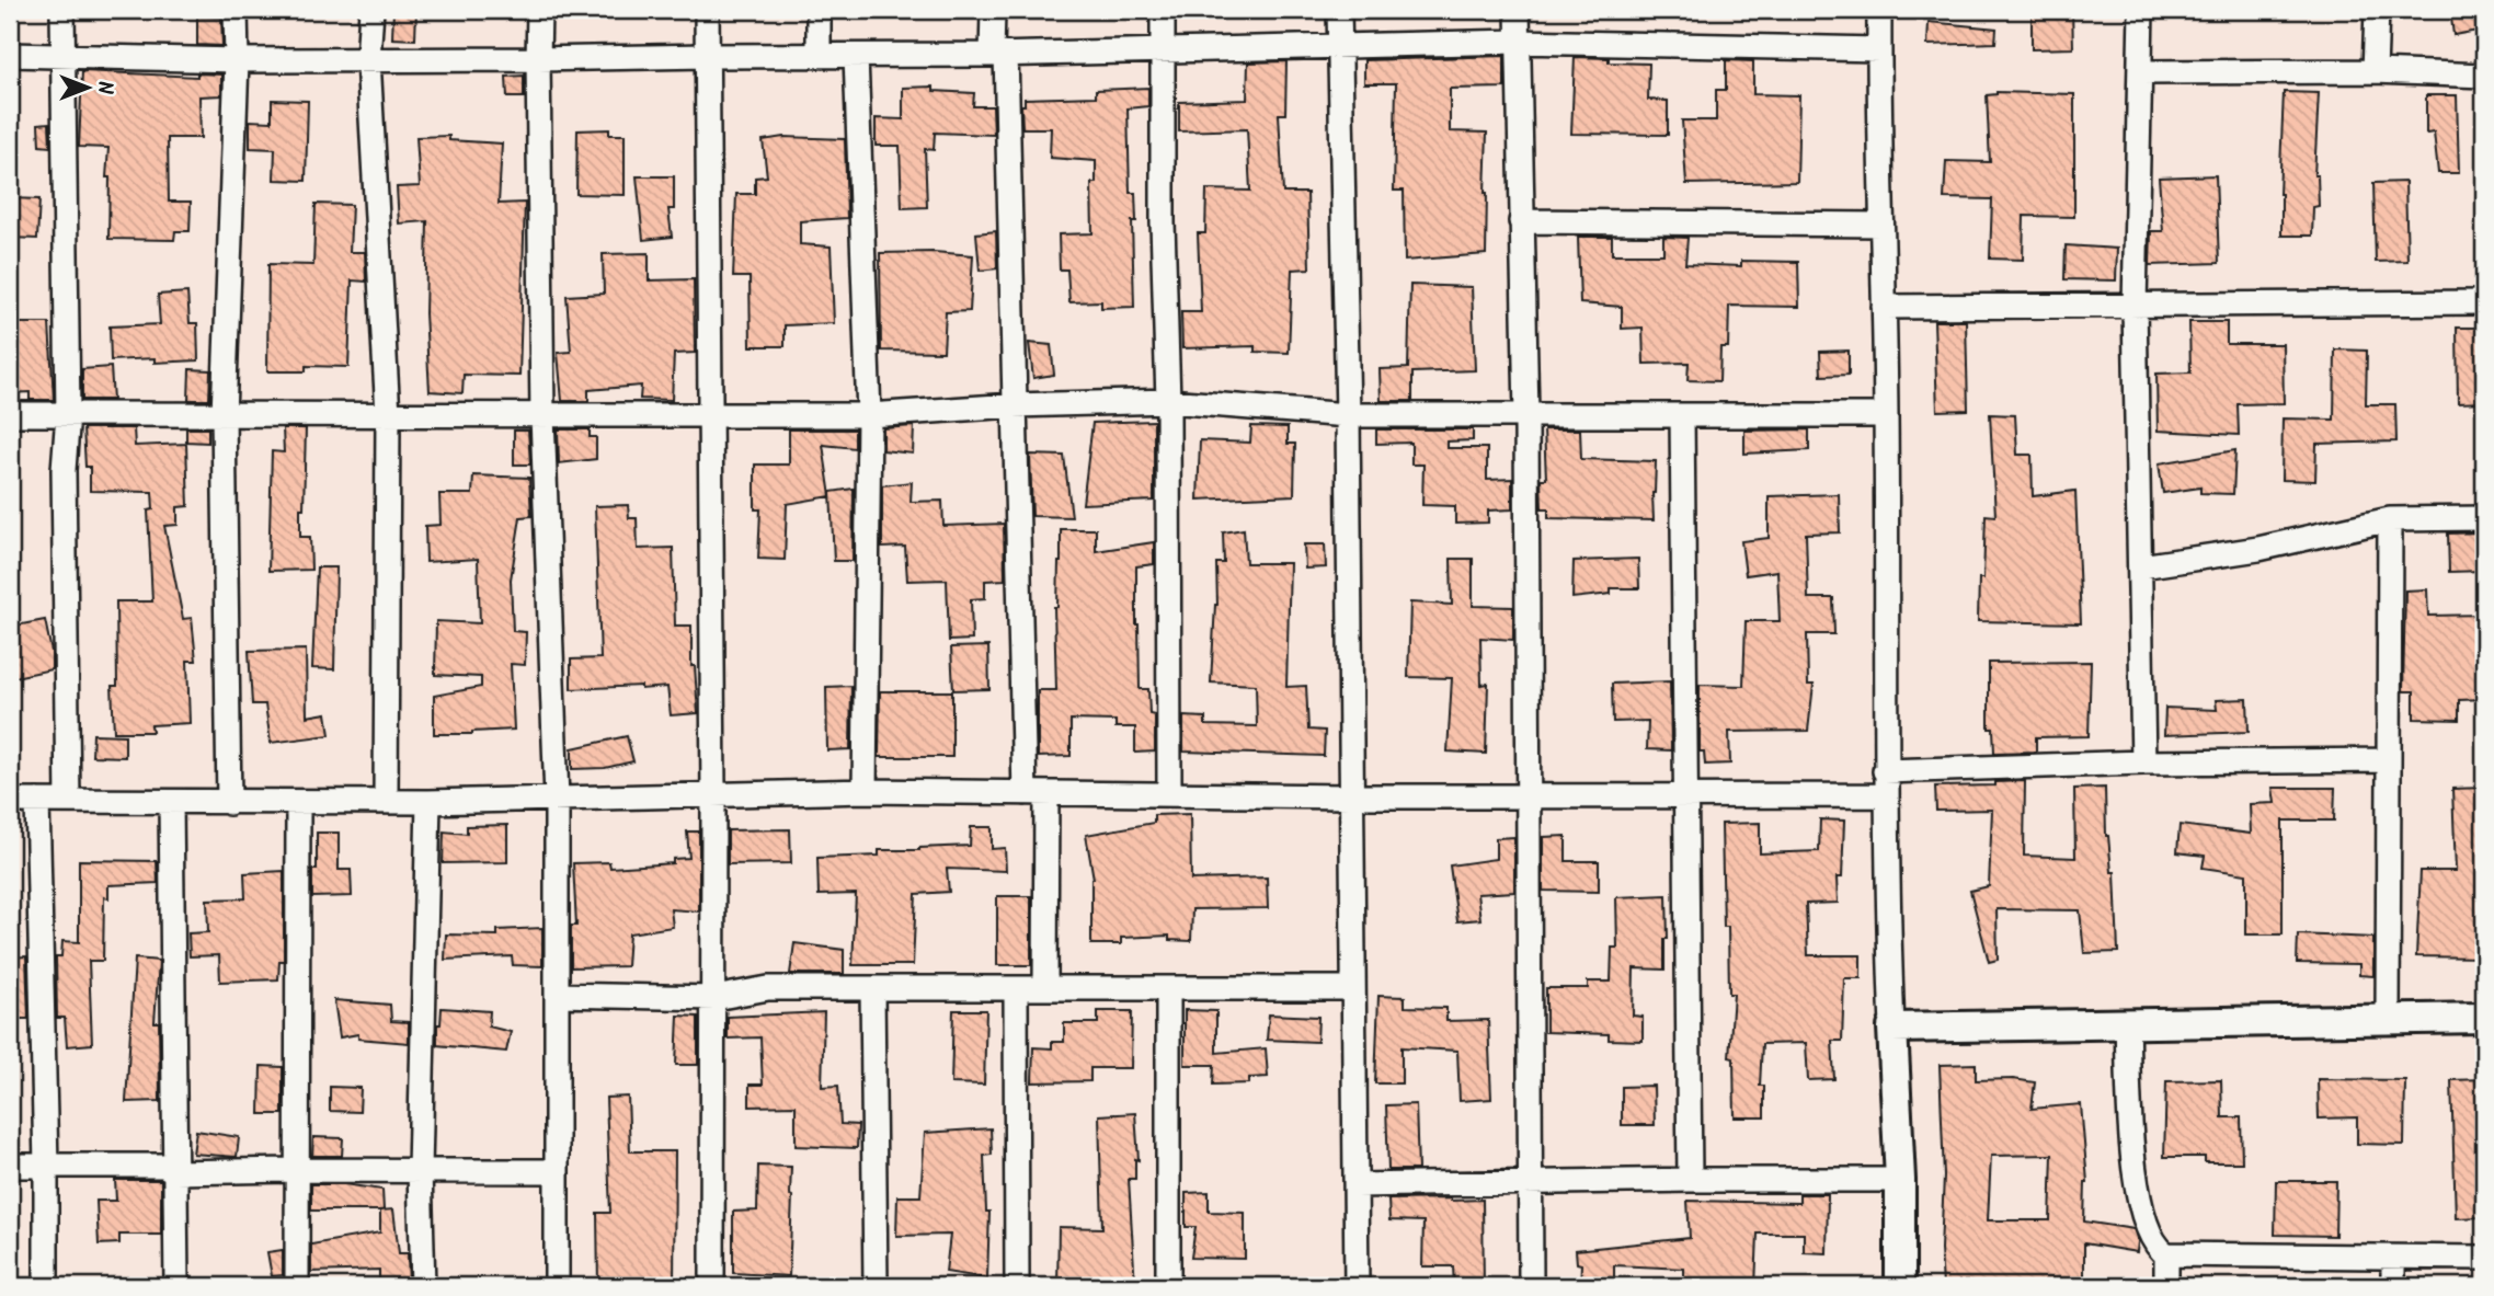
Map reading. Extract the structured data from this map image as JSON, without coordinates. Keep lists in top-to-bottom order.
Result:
{
  "north": "right"
}
